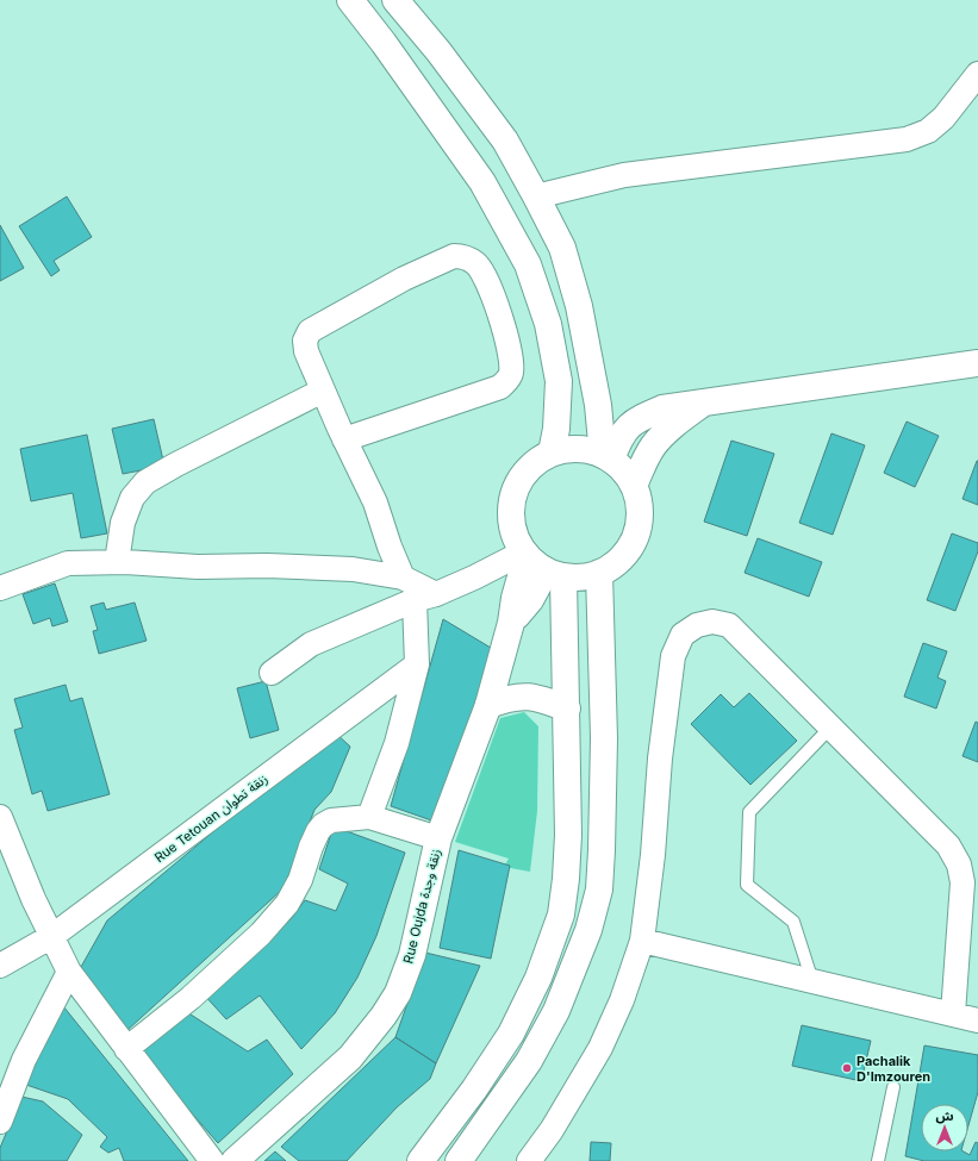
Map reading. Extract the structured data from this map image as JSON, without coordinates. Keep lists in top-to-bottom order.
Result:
{
  "streets": {
    "main road": ["Rue Oujda زنقة وجدة"],
    "street": ["Rue Tetouan زنقة تطوان"]
  },
  "places": ["Pachalik D'Imzouren"],
  "north": "top"
}
